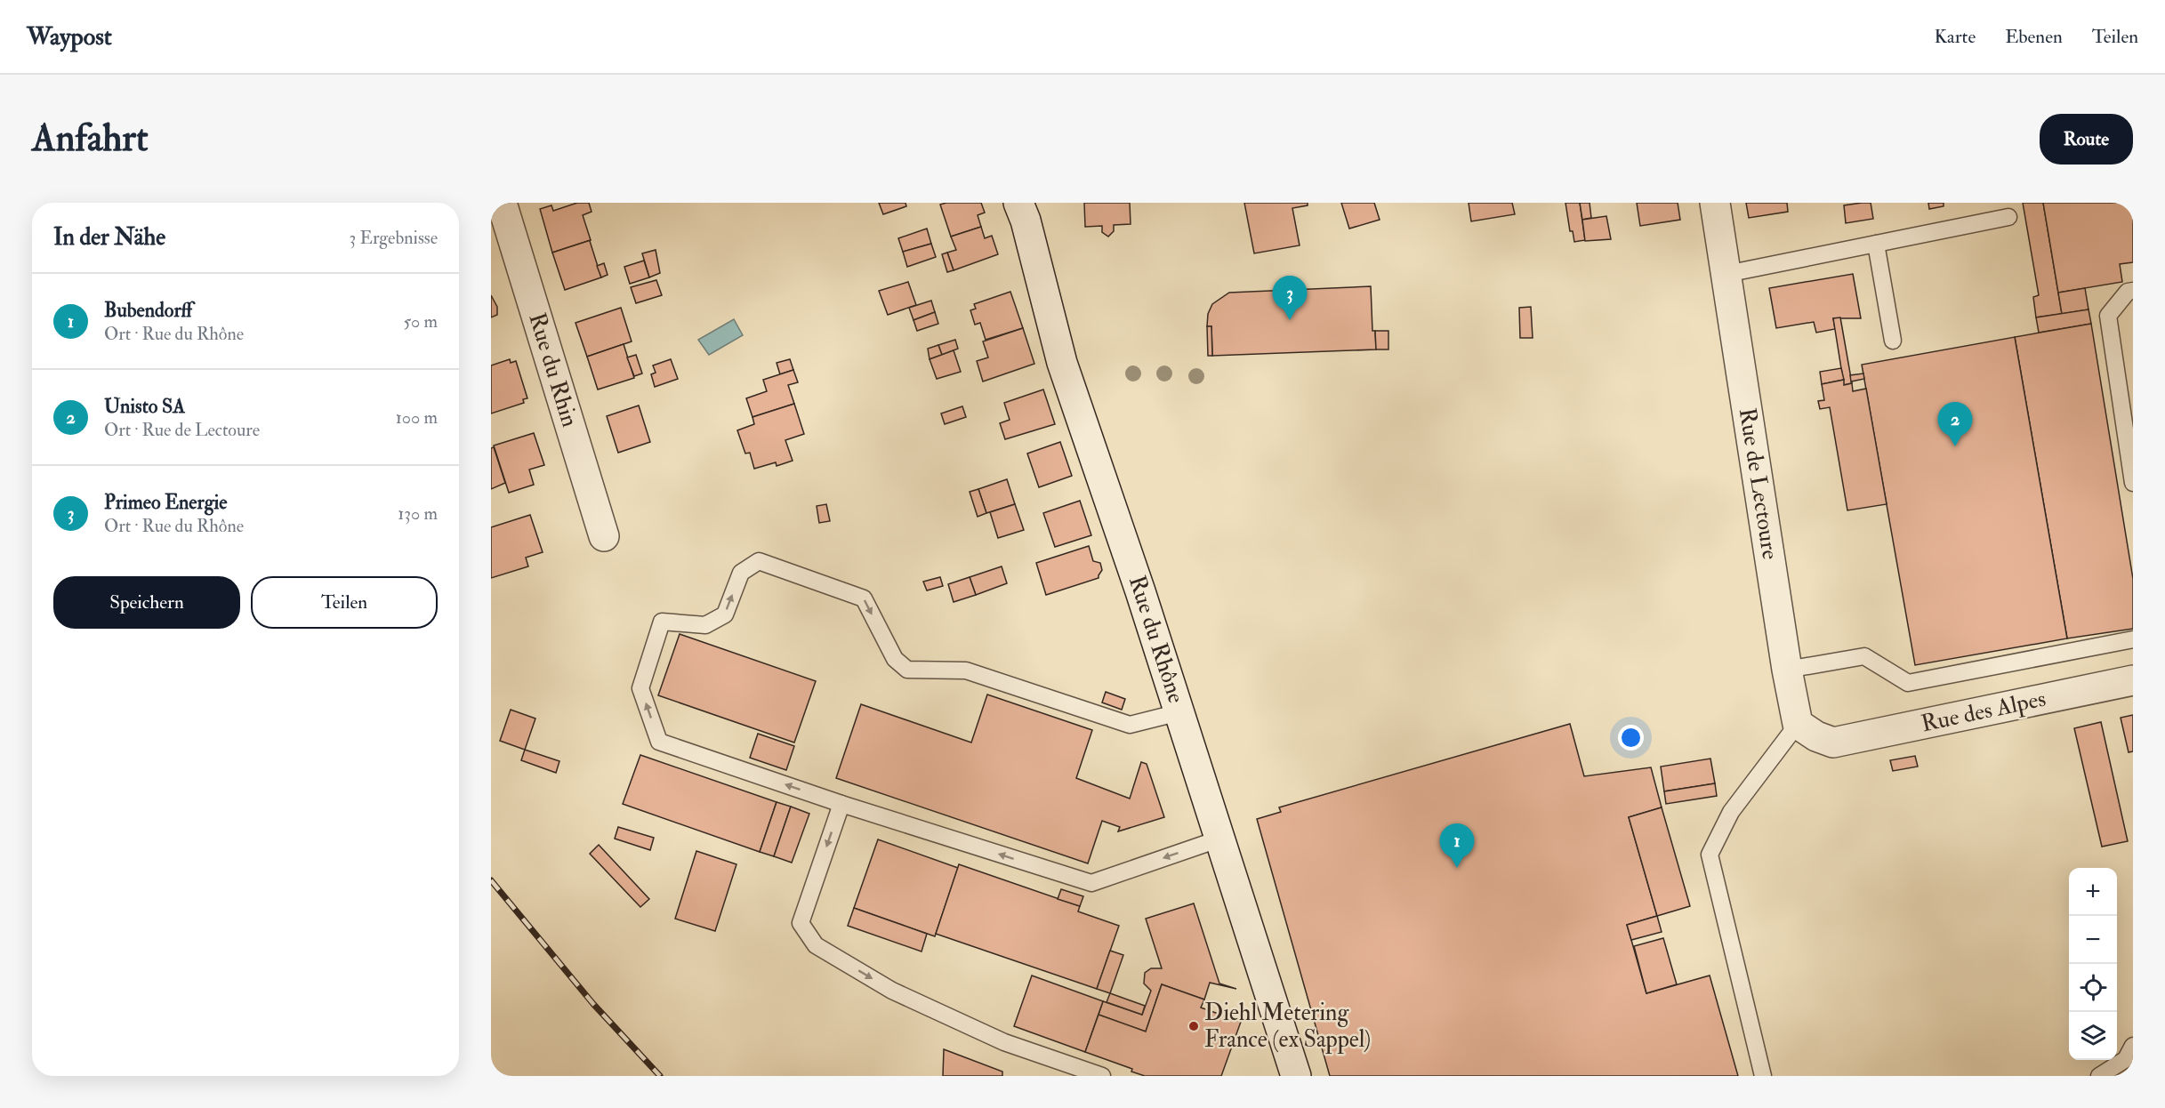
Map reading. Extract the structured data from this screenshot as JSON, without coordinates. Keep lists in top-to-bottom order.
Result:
{
  "streets": {
    "street": [
      "Rue du Rhin",
      "Rue de Lectoure",
      "Rue du Rhône",
      "Rue des Alpes"
    ]
  },
  "crossings": [
    ["Rue de Lectoure", "Rue des Alpes"]
  ],
  "places": ["Diehl Metering France (ex Sappel)"],
  "page": {
    "header": "Waypost",
    "nav": ["Karte", "Ebenen", "Teilen"],
    "buttons": [
      "Route",
      ["Speichern", "Teilen"]
    ],
    "title": "Anfahrt",
    "heading": ["In der Nähe", "3 Ergebnisse"],
    "list": [
      {
        "mark": "1",
        "name": "Bubendorff",
        "note": "Ort · Rue du Rhône",
        "value": "50 m"
      },
      {
        "mark": "2",
        "name": "Unisto SA",
        "note": "Ort · Rue de Lectoure",
        "value": "100 m"
      },
      {
        "mark": "3",
        "name": "Primeo Energie",
        "note": "Ort · Rue du Rhône",
        "value": "130 m"
      }
    ],
    "pins": ["3", "2", "1"],
    "map_buttons": ["+", "−"]
  }
}
